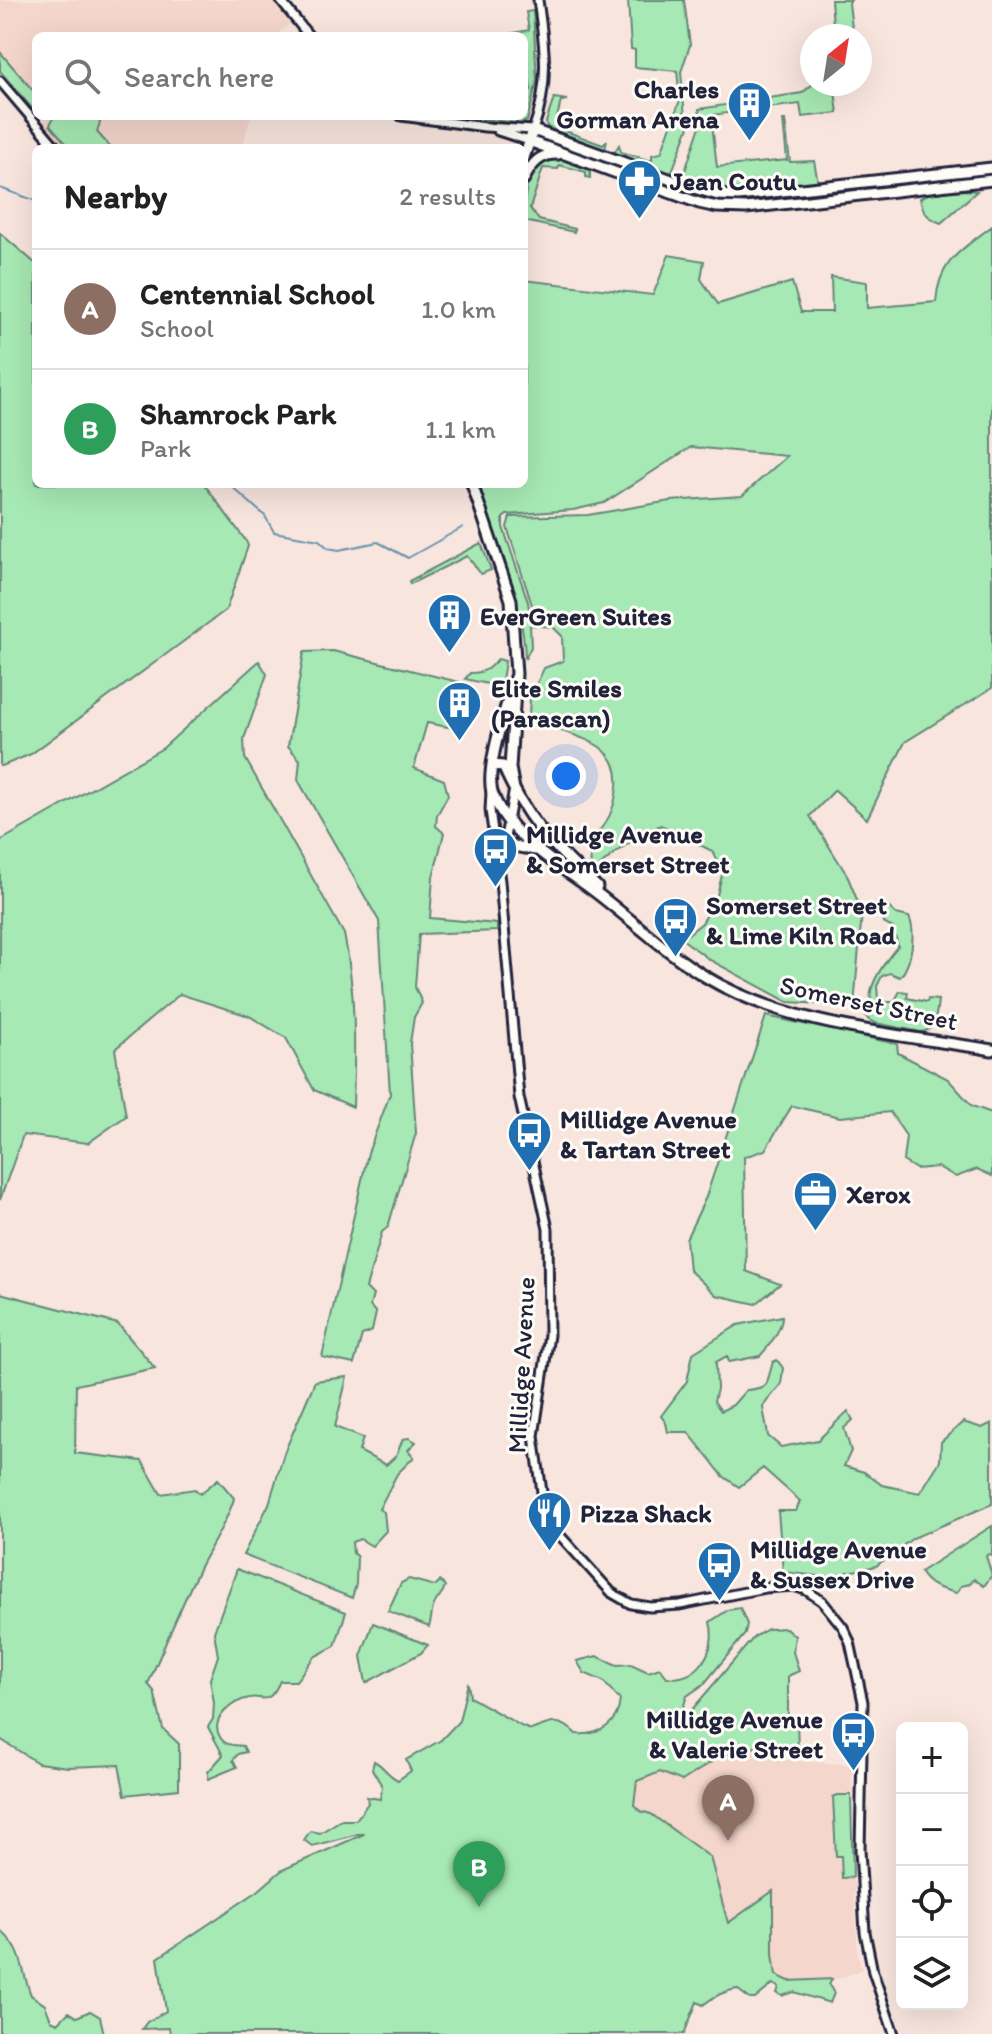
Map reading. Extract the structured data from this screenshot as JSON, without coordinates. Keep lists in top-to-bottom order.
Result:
{
  "streets": {
    "main road": ["Somerset Street", "Millidge Avenue"]
  },
  "crossings": [
    ["Somerset Street", "Millidge Avenue"]
  ],
  "places": {
    "building": ["Charles Gorman Arena", "EverGreen Suites", "Elite Smiles (Parascan)"],
    "pharmacy": ["Jean Coutu"],
    "bus stop": [
      "Millidge Avenue & Somerset Street",
      "Somerset Street & Lime Kiln Road",
      "Millidge Avenue & Tartan Street",
      "Millidge Avenue & Sussex Drive",
      "Millidge Avenue & Valerie Street"
    ],
    "office": ["Xerox"],
    "restaurant": ["Pizza Shack"]
  },
  "north": "top right",
  "page": {
    "search": "Search here",
    "heading": ["Nearby", "2 results"],
    "list": [
      {
        "mark": "A",
        "name": "Centennial School",
        "note": "School",
        "value": "1.0 km"
      },
      {
        "mark": "B",
        "name": "Shamrock Park",
        "note": "Park",
        "value": "1.1 km"
      }
    ],
    "map_buttons": ["+", "−"],
    "pins": ["A", "B"]
  }
}
